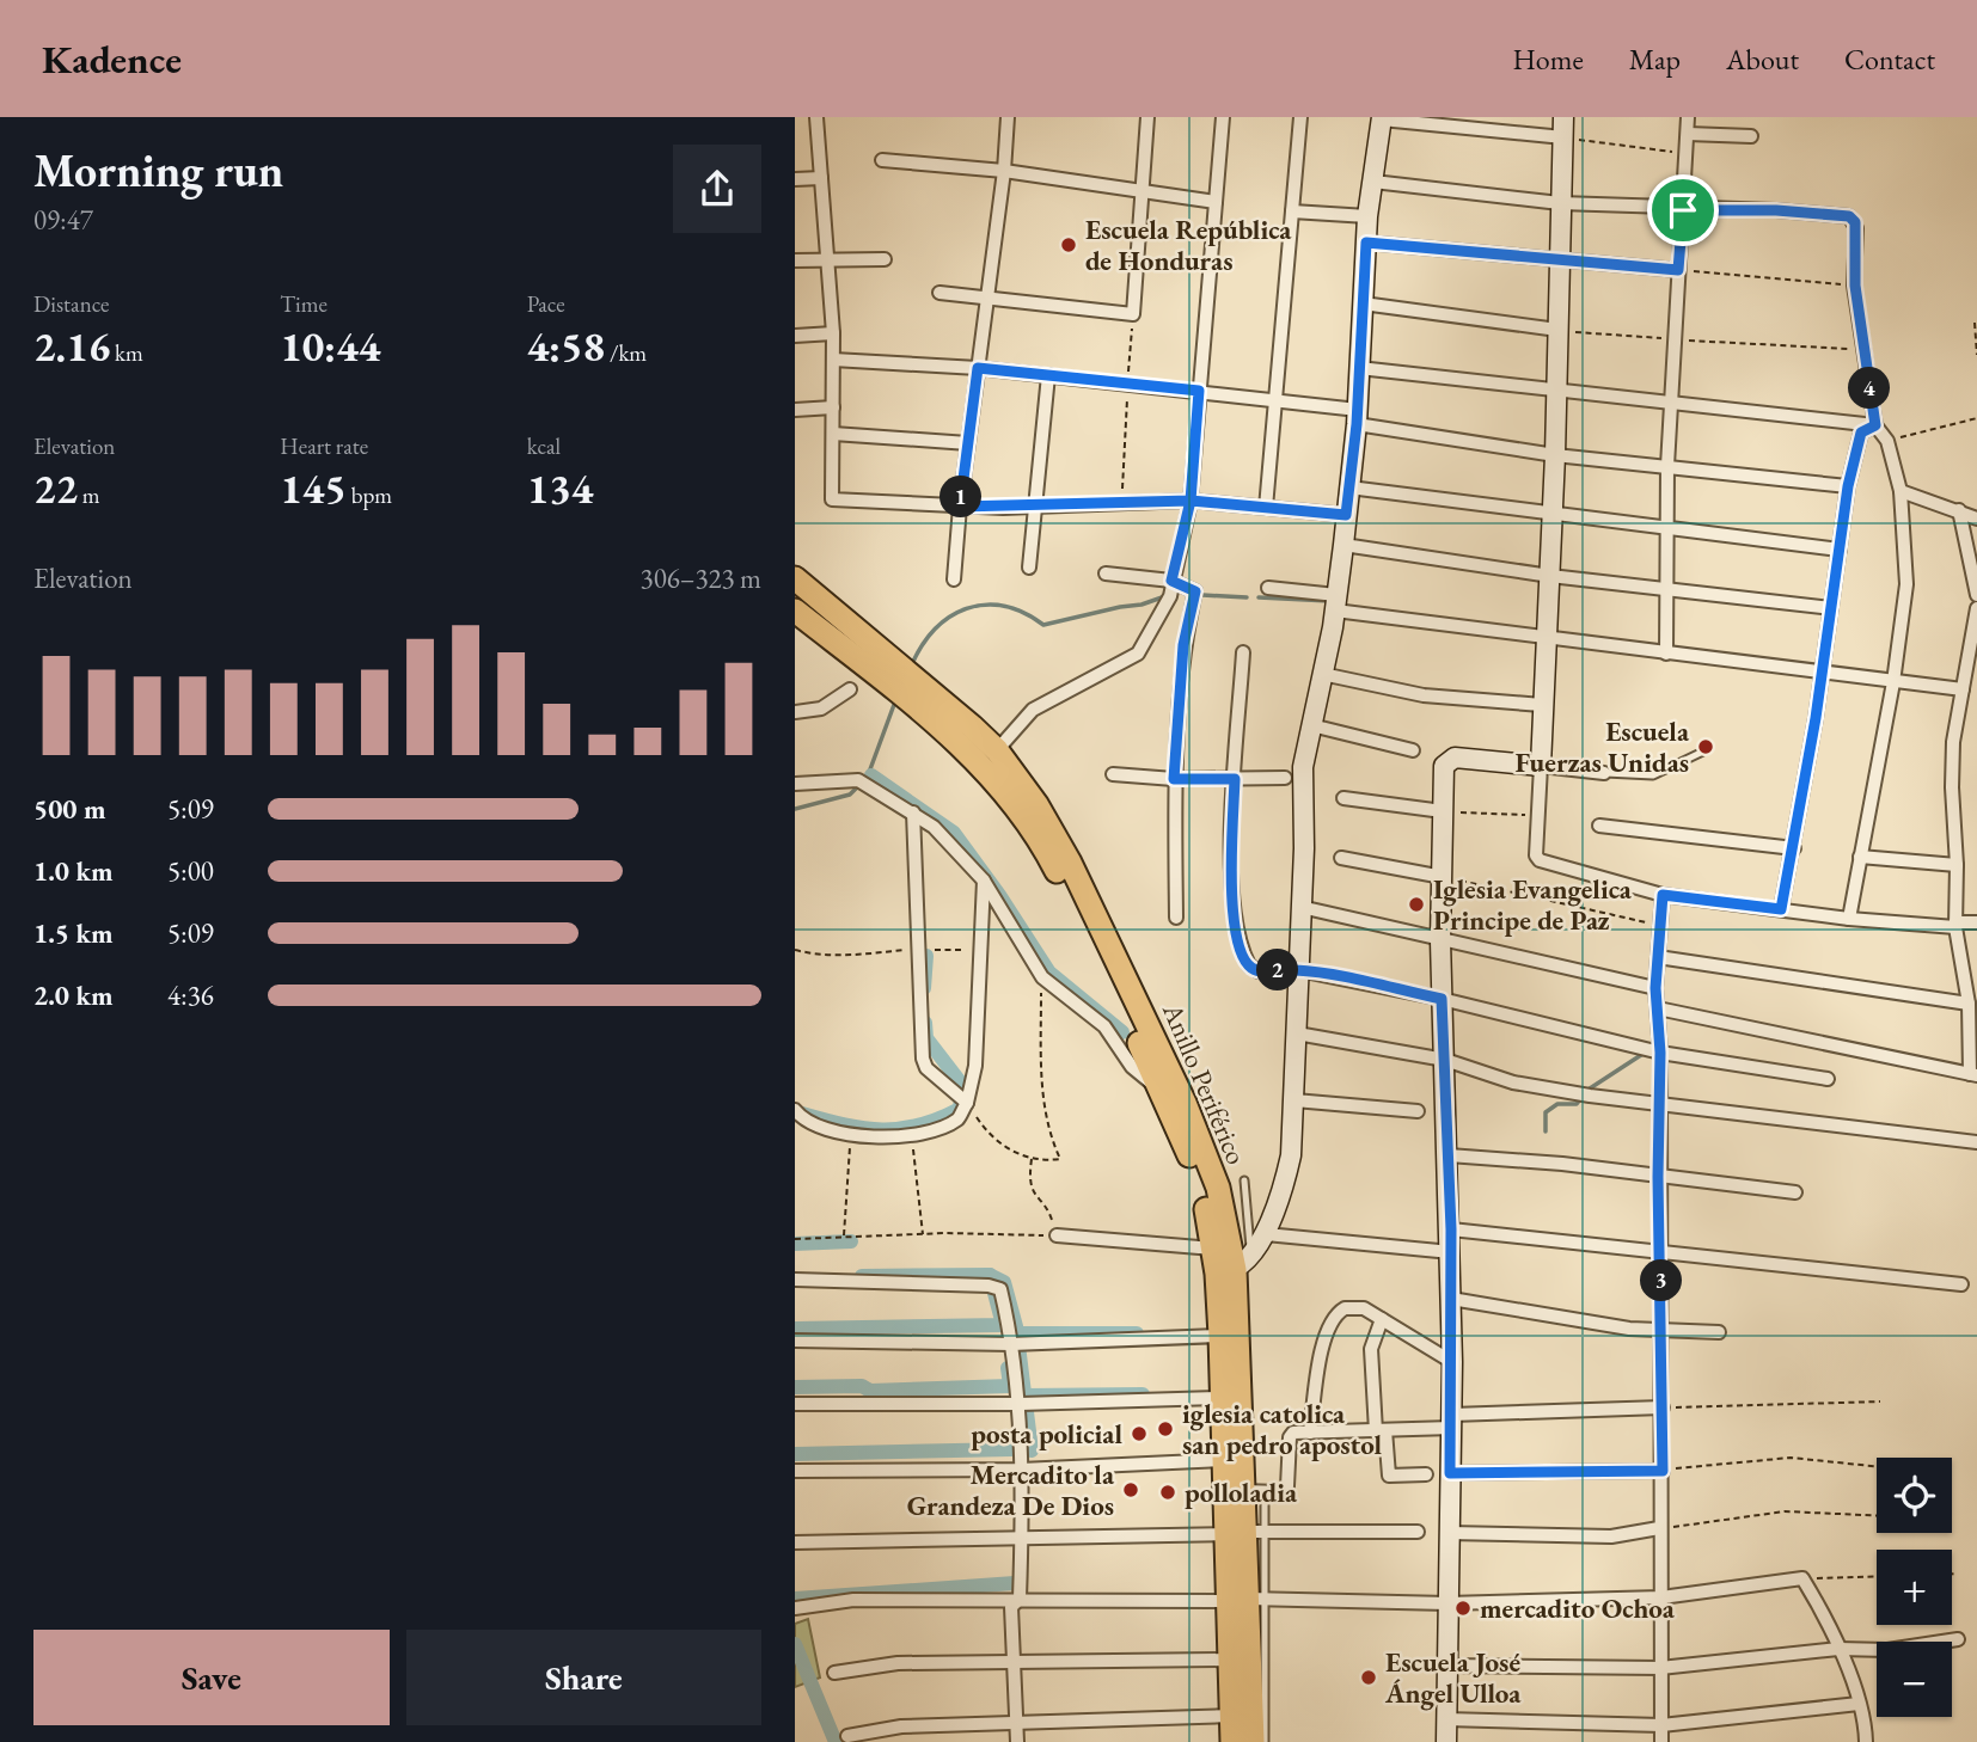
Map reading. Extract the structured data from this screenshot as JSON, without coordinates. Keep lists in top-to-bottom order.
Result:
{
  "streets": {
    "highway": ["Anillo Periférico"]
  },
  "places": [
    "Escuela República de Honduras",
    "Escuela Fuerzas Unidas",
    "Iglesia Evangelica Principe de Paz",
    "iglesia catolica san pedro apostol",
    "posta policial",
    "Mercadito la Grandeza De Dios",
    "polloladia",
    "mercadito Ochoa",
    "Escuela José Ángel Ulloa"
  ],
  "page": {
    "header": "Kadence",
    "nav": [
      "Home",
      "Map",
      "About",
      "Contact"
    ],
    "heading": ["Morning run", "09:47"],
    "stats": [
      ["Distance", "2.16 km"],
      ["Time", "10:44"],
      ["Pace", "4:58 /km"],
      ["Elevation", "22 m"],
      ["Heart rate", "145 bpm"],
      ["kcal", "134"]
    ],
    "pins": [
      "4",
      "1",
      "2",
      "3"
    ],
    "chart": ["Elevation", "306–323 m"],
    "list": [
      {
        "name": "500 m",
        "note": "5:09"
      },
      {
        "name": "1.0 km",
        "note": "5:00"
      },
      {
        "name": "1.5 km",
        "note": "5:09"
      },
      {
        "name": "2.0 km",
        "note": "4:36"
      }
    ],
    "map_buttons": ["+", "−"],
    "buttons": ["Save", "Share"]
  }
}
